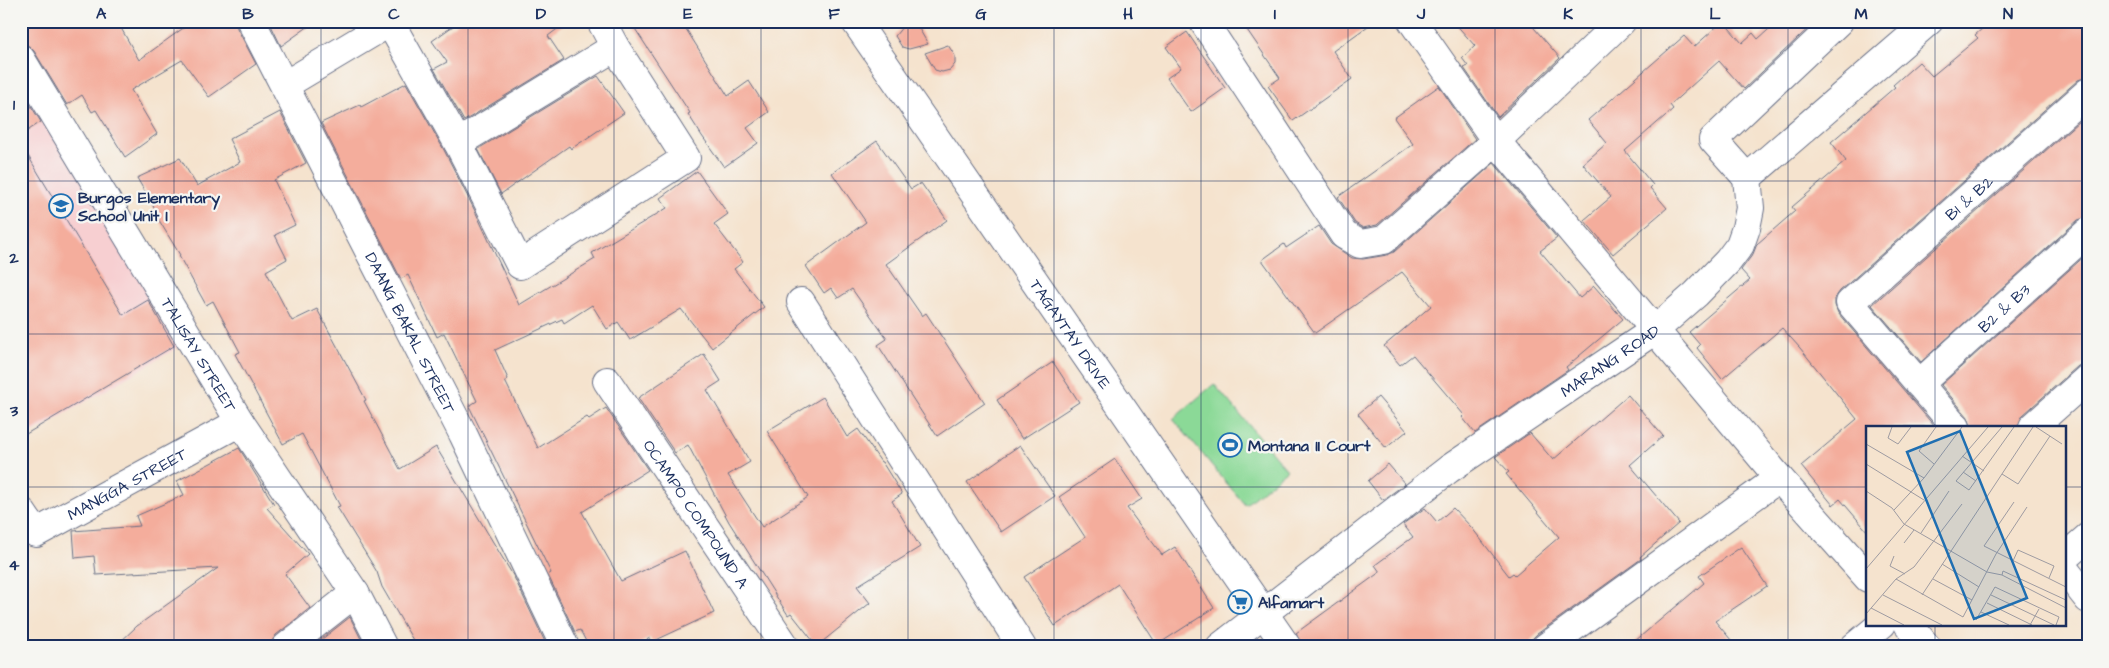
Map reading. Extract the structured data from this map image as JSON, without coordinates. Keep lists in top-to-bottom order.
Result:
{
  "streets": {
    "street": [
      "B1 & B2",
      "B2 & B3",
      "DAANG BAKAL STREET",
      "TAGAYTAY DRIVE",
      "TALISAY STREET",
      "MARANG ROAD",
      "MANGGA STREET",
      "OCAMPO COMPOUND A"
    ]
  },
  "crossings": [
    ["B1 & B2", "B2 & B3"],
    ["TAGAYTAY DRIVE", "MARANG ROAD"],
    ["TALISAY STREET", "MANGGA STREET"]
  ],
  "places": {
    "school or university": ["Burgos Elementary School Unit I"],
    "sports": ["Montana II Court"],
    "supermarket": ["Alfamart"]
  },
  "grid": {
    "columns": [
      "A",
      "B",
      "C",
      "D",
      "E",
      "F",
      "G",
      "H",
      "I",
      "J",
      "K",
      "L",
      "M",
      "N"
    ],
    "rows": [
      "1",
      "2",
      "3",
      "4"
    ]
  }
}
